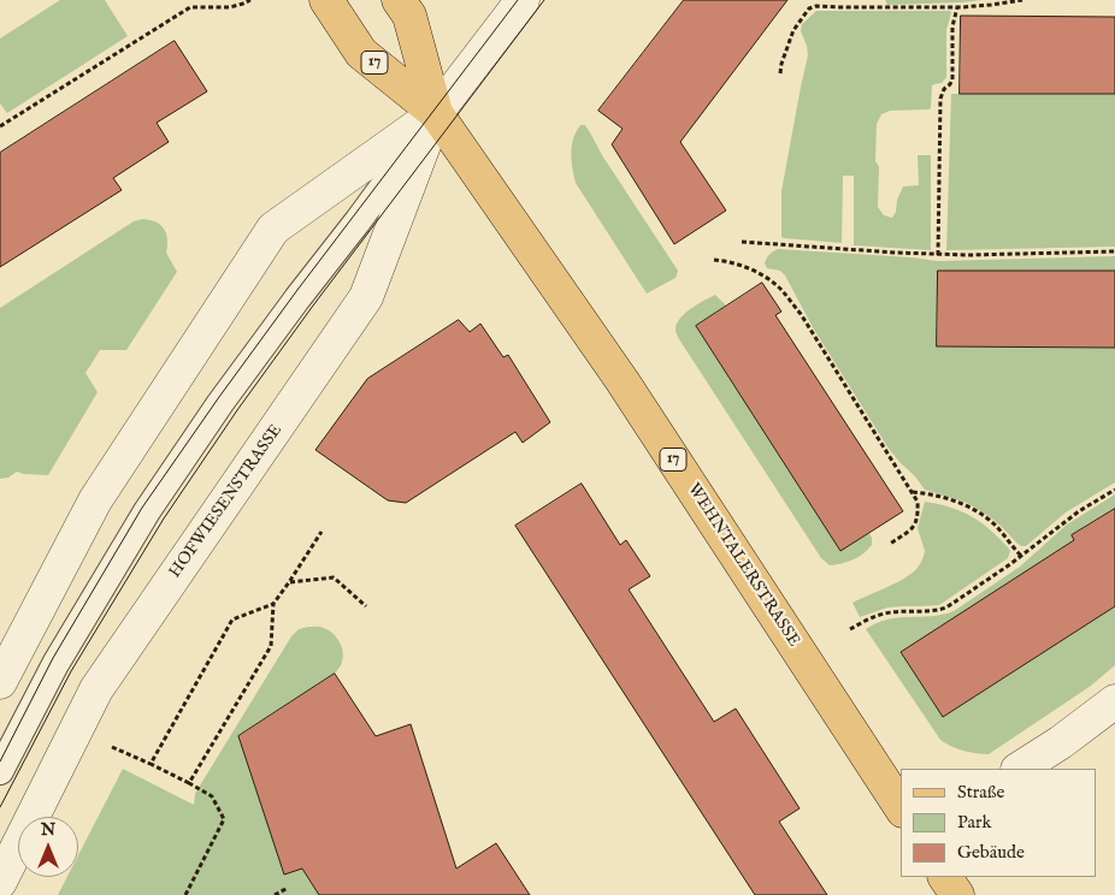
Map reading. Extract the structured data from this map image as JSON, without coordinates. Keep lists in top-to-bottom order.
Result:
{
  "streets": {
    "main road": ["17", "WEHNTALERSTRASSE"],
    "street": ["HOFWIESENSTRASSE"]
  },
  "crossings": [
    ["HOFWIESENSTRASSE", "WEHNTALERSTRASSE"]
  ],
  "legend": ["Straße", "Park", "Gebäude"],
  "north": "top"
}
